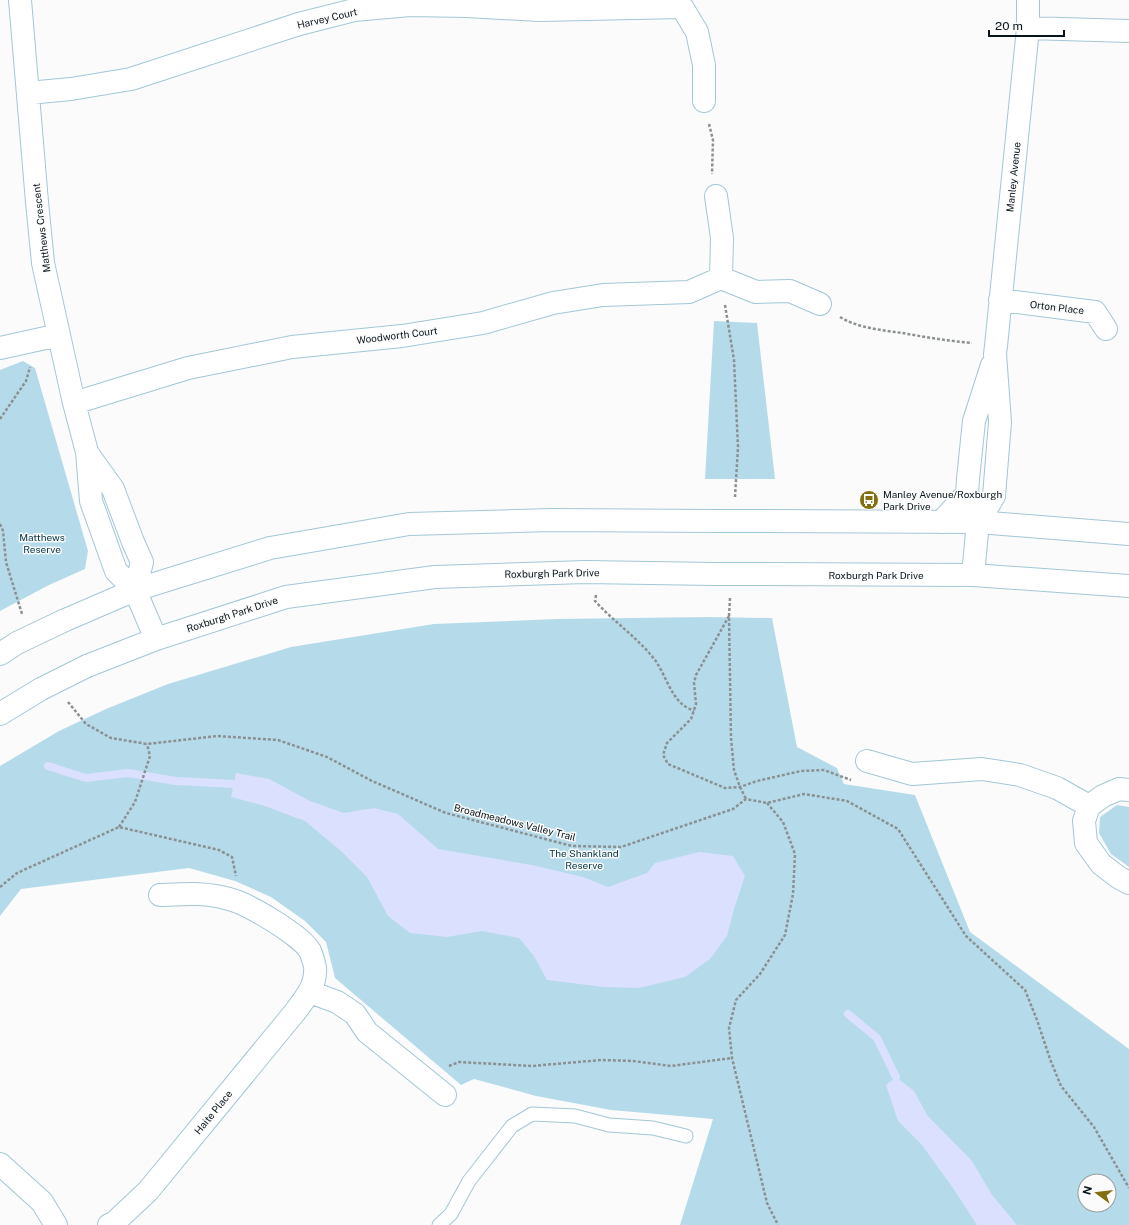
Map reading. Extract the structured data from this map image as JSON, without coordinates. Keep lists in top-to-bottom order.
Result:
{
  "streets": {
    "street": [
      "Harvey Court",
      "Manley Avenue",
      "Matthews Crescent",
      "Orton Place",
      "Woodworth Court",
      "Roxburgh Park Drive",
      "Haite Place"
    ],
    "path": ["Broadmeadows Valley Trail"]
  },
  "crossings": [
    ["Harvey Court", "Matthews Crescent"],
    ["Manley Avenue", "Orton Place"],
    ["Manley Avenue", "Roxburgh Park Drive"],
    ["Matthews Crescent", "Woodworth Court"],
    ["Matthews Crescent", "Roxburgh Park Drive"]
  ],
  "parks": ["Matthews Reserve", "The Shankland Reserve"],
  "places": {
    "bus stop": ["Manley Avenue/Roxburgh Park Drive"]
  },
  "scale_bar": "20 m",
  "north": "left"
}
